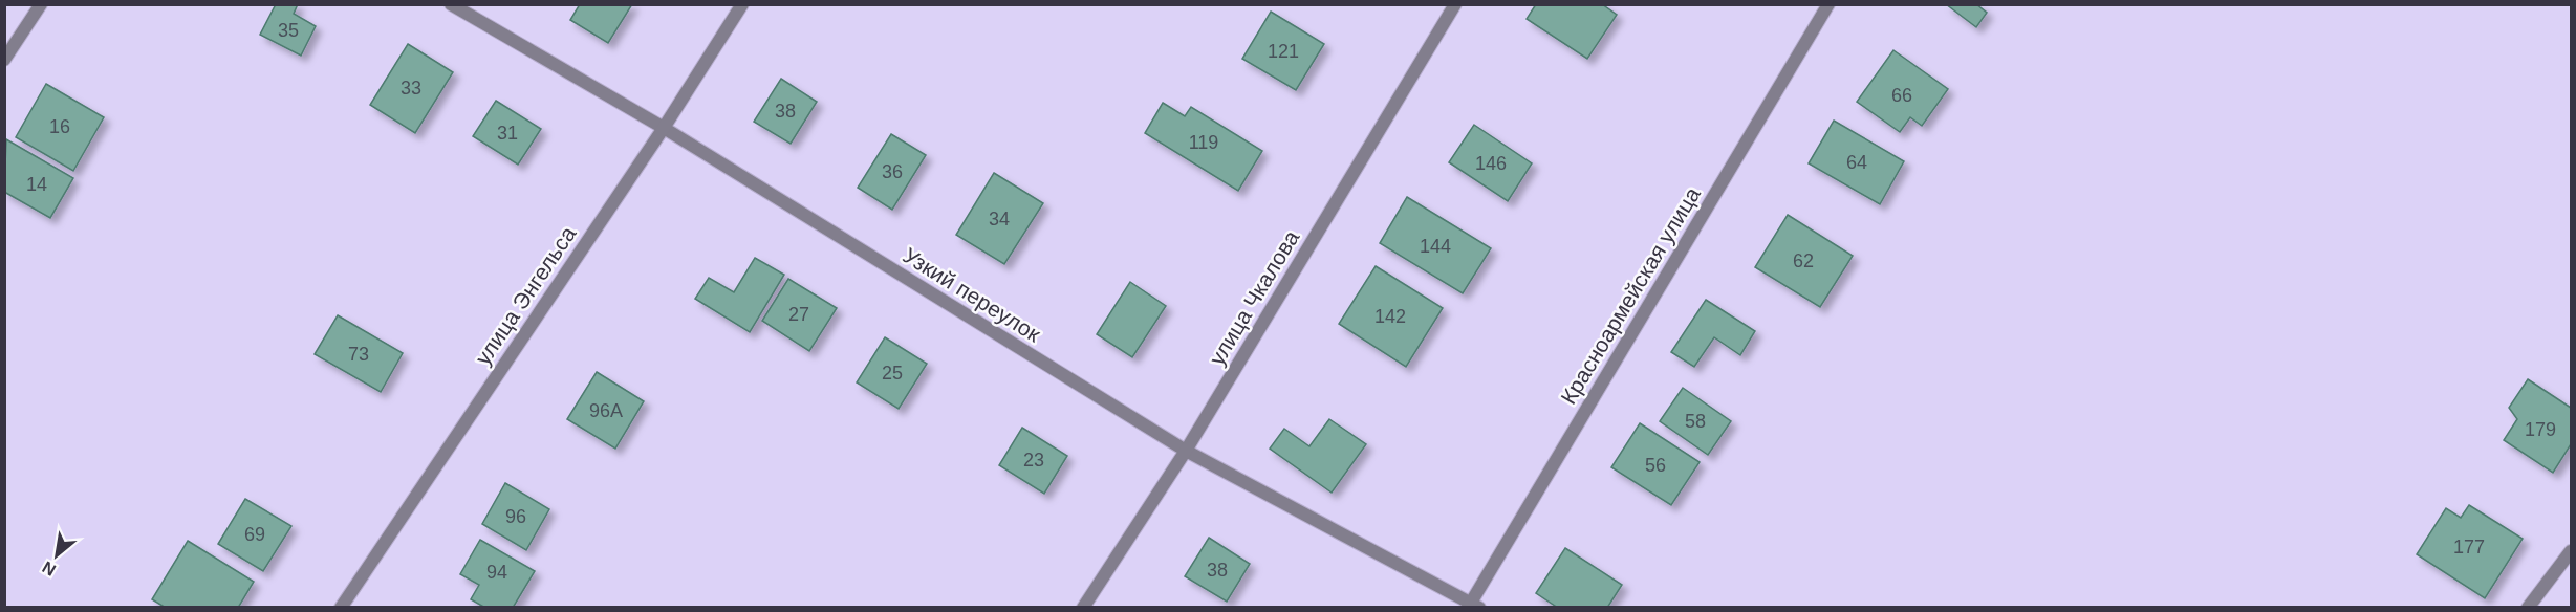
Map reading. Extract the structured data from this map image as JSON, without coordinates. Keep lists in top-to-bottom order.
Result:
{
  "streets": {
    "street": [
      "Узкий переулок",
      "улица Энгельса",
      "Красноармейская улица",
      "улица Чкалова"
    ]
  },
  "crossings": [
    ["Узкий переулок", "улица Энгельса"],
    ["Узкий переулок", "Красноармейская улица"],
    ["Узкий переулок", "улица Чкалова"]
  ],
  "house_numbers": [
    "35",
    "121",
    "33",
    "66",
    "38",
    "16",
    "31",
    "119",
    "64",
    "146",
    "36",
    "14",
    "34",
    "144",
    "62",
    "27",
    "142",
    "73",
    "25",
    "96А",
    "58",
    "179",
    "23",
    "56",
    "96",
    "69",
    "177",
    "38",
    "94"
  ],
  "north": "bottom left"
}
